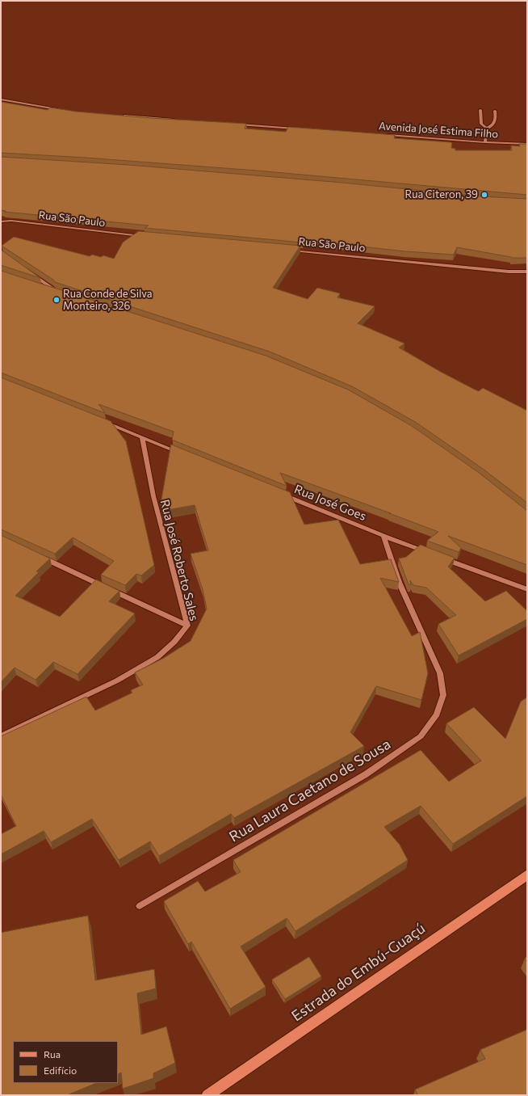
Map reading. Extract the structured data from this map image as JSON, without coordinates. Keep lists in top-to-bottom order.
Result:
{
  "streets": {
    "main road": ["Estrada do Embú-Guaçú"],
    "street": [
      "Avenida José Estima Filho",
      "Rua São Paulo",
      "Rua José Goes",
      "Rua José Roberto Sales",
      "Rua Laura Caetano de Sousa"
    ]
  },
  "crossings": [
    ["Rua José Goes", "Rua Laura Caetano de Sousa"]
  ],
  "places": ["Rua Citeron, 39", "Rua Conde de Silva Monteiro, 326"],
  "legend": ["Rua", "Edifício"]
}
